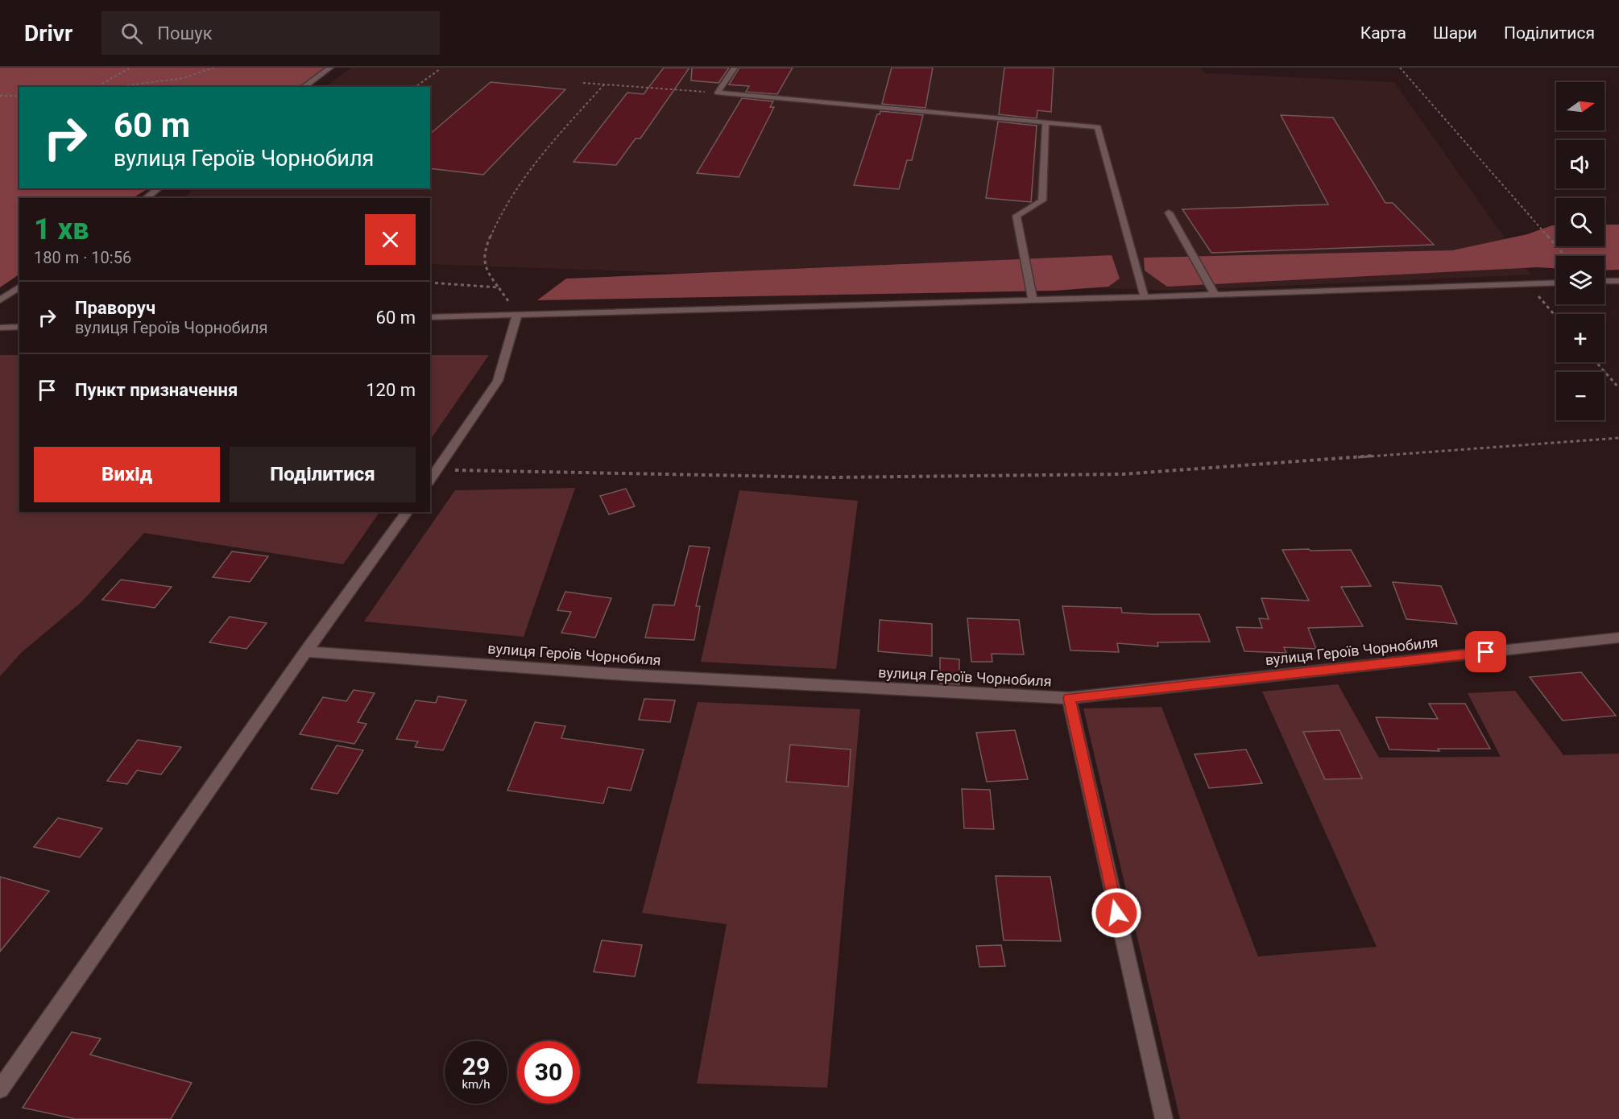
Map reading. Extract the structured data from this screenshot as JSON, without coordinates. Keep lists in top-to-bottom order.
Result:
{
  "streets": {
    "street": ["вулиця Героїв Чорнобиля"]
  },
  "north": "right",
  "page": {
    "header": "Drivr",
    "search": "Пошук",
    "nav": ["Карта", "Шари", "Поділитися"],
    "map_buttons": ["+", "−"],
    "turn": ["60 m", "вулиця Героїв Чорнобиля"],
    "heading": ["1 хв", "180 m · 10:56"],
    "list": [
      {
        "name": "Праворуч",
        "note": "вулиця Героїв Чорнобиля",
        "value": "60 m"
      },
      {
        "name": "Пункт призначення",
        "value": "120 m"
      }
    ],
    "buttons": ["Вихід", "Поділитися"],
    "speed": "29 km/h",
    "limit": "30"
  }
}
